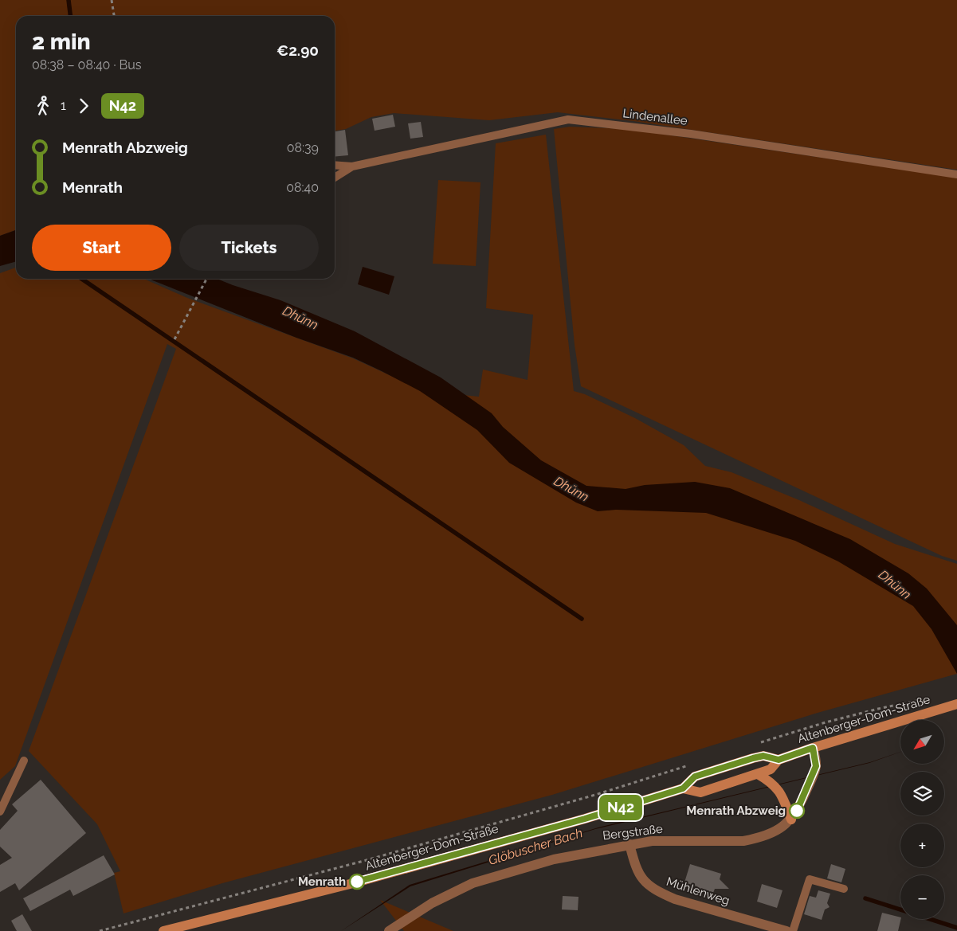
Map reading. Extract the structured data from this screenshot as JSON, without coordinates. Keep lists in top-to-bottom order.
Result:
{
  "streets": {
    "main road": ["Altenberger-Dom-Straße"],
    "street": ["Bergstraße", "Mühlenweg"],
    "lane": ["Lindenallee"]
  },
  "crossings": [
    ["Bergstraße", "Mühlenweg"]
  ],
  "water": ["Dhünn", "Glöbuscher Bach"],
  "places": ["Menrath Abzweig", "Menrath"],
  "lines": ["bus line N42"],
  "north": "bottom left",
  "page": {
    "on_map": "N42",
    "heading": ["2 min", "08:38 – 08:40 · Bus", "€2.90"],
    "legs": ["1", "N42"],
    "list": [
      {
        "name": "Menrath Abzweig",
        "value": "08:39"
      },
      {
        "name": "Menrath",
        "value": "08:40"
      }
    ],
    "buttons": ["Start", "Tickets"],
    "map_buttons": ["+", "−"]
  }
}
